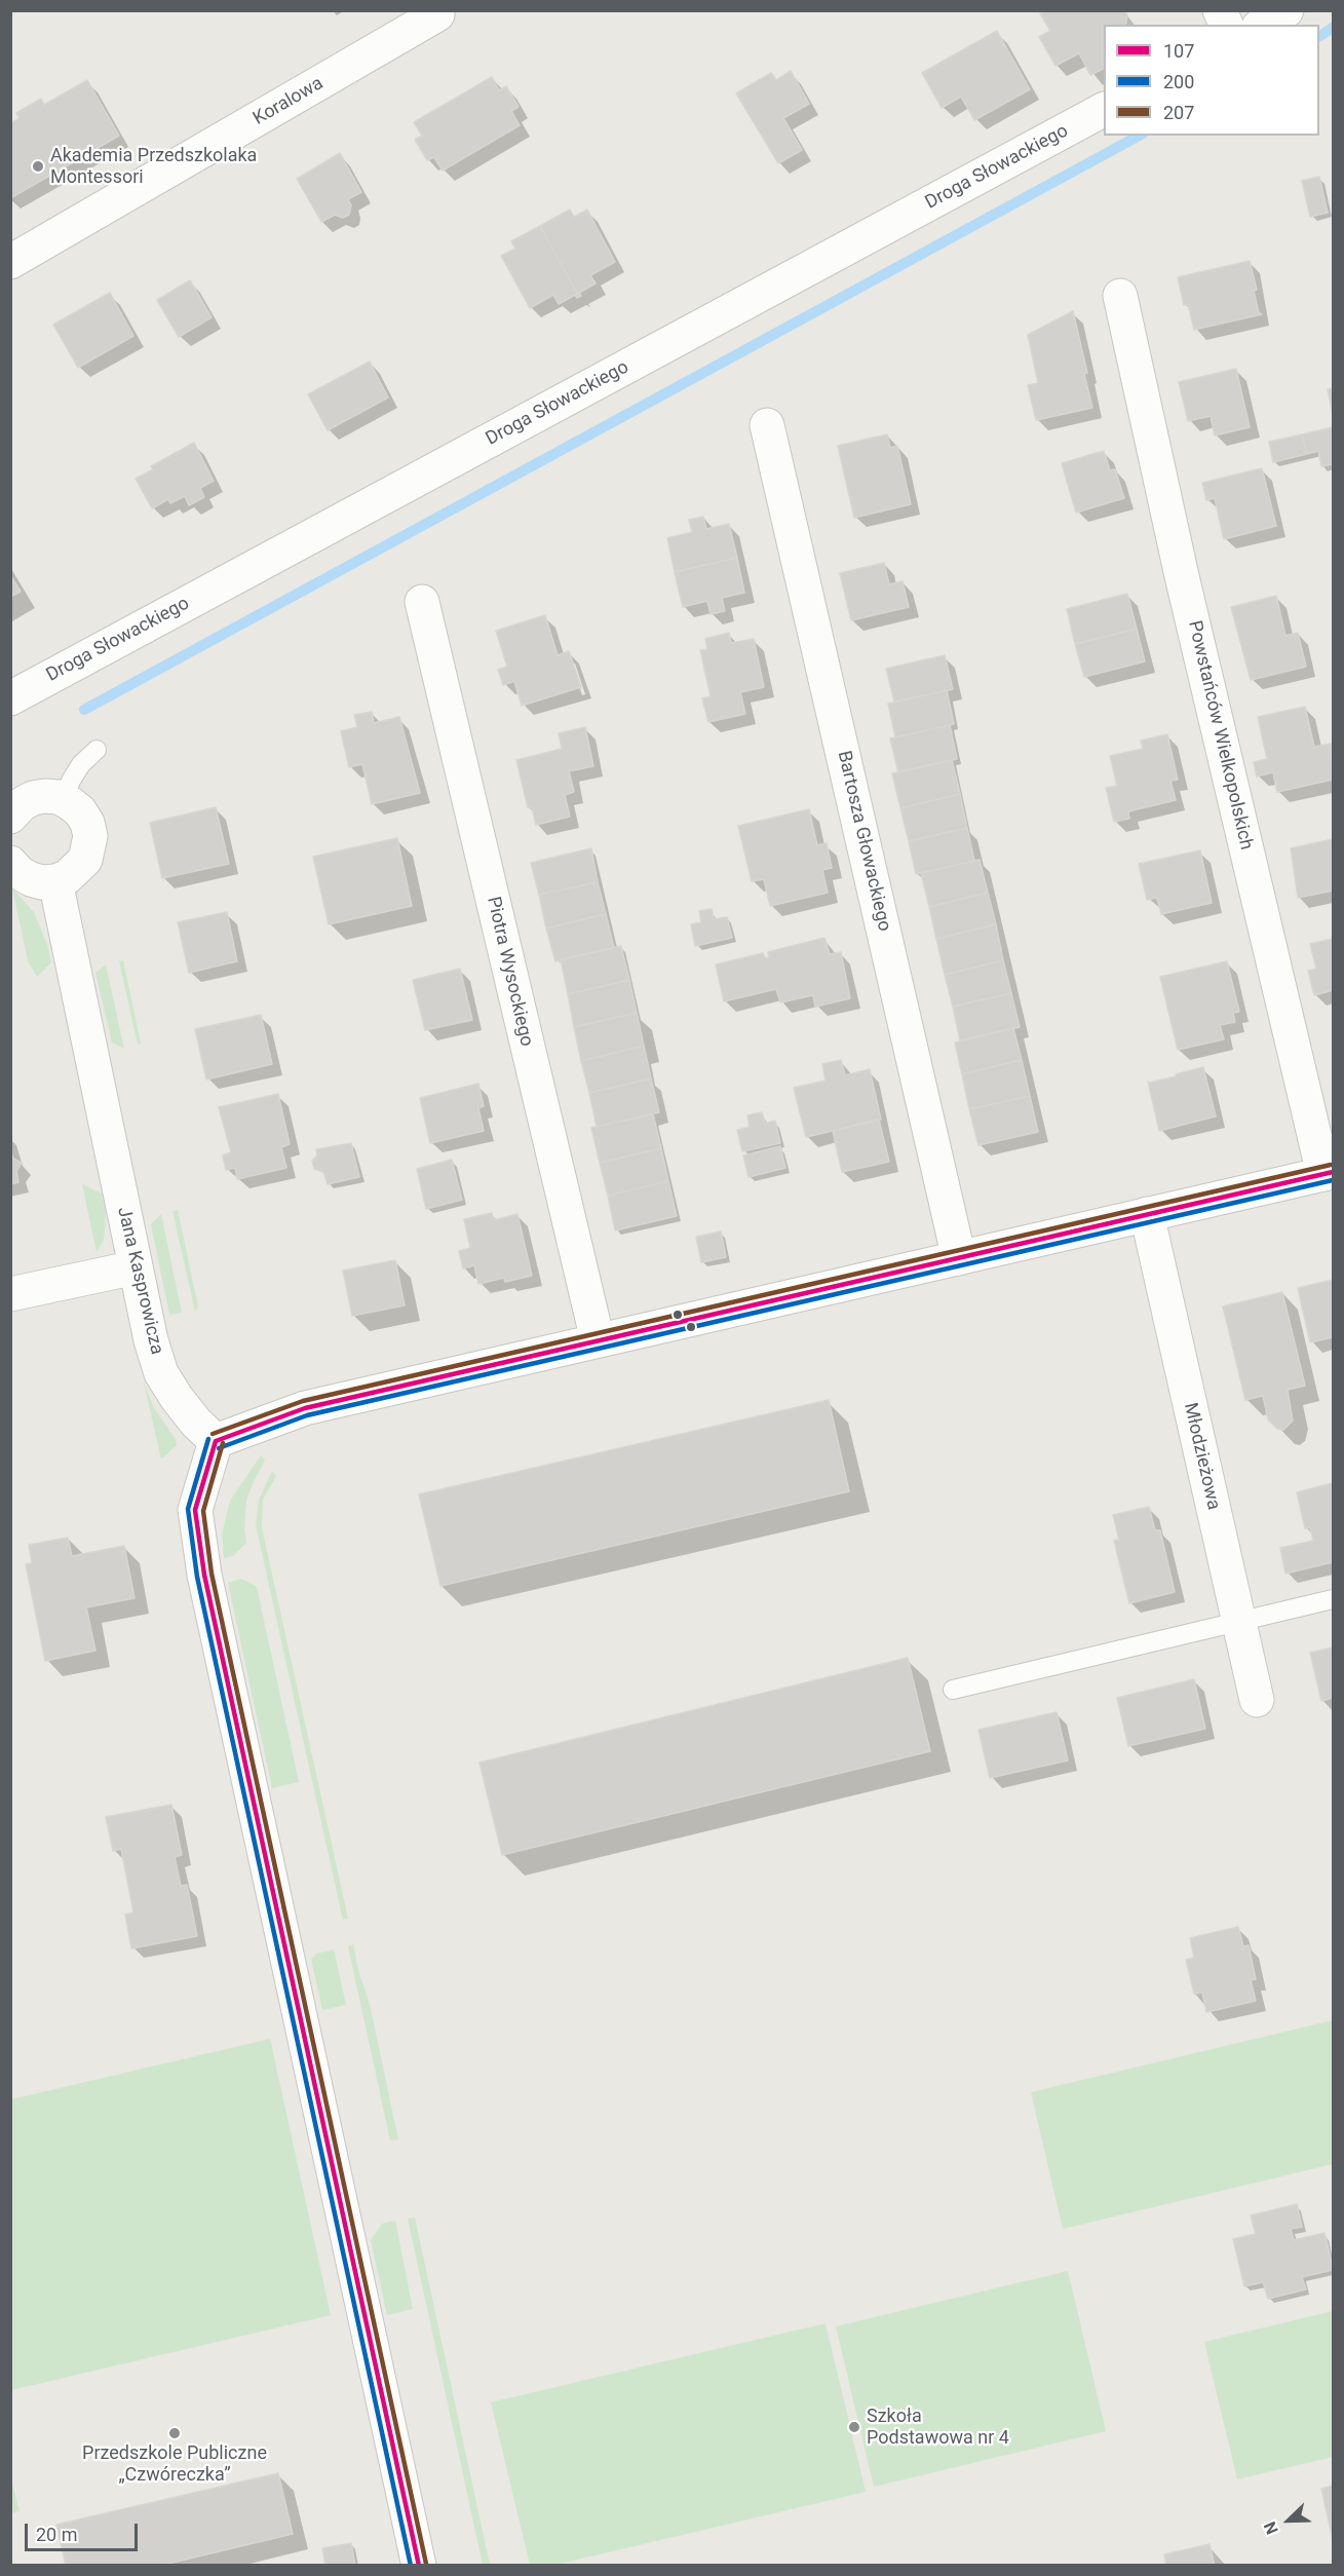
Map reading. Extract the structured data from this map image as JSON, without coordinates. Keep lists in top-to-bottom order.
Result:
{
  "streets": {
    "street": [
      "Koralowa",
      "Droga Słowackiego",
      "Powstańców Wielkopolskich",
      "Bartosza Głowackiego",
      "Piotra Wysockiego",
      "Jana Kasprowicza",
      "Młodzieżowa"
    ]
  },
  "places": ["Akademia Przedszkolaka Montessori", "Szkoła Podstawowa nr 4", "Przedszkole Publiczne „Czwóreczka”"],
  "lines": ["transit line 207", "transit line 107", "transit line 200"],
  "legend": ["107", "200", "207"],
  "scale_bar": "20 m",
  "north": "bottom left"
}
